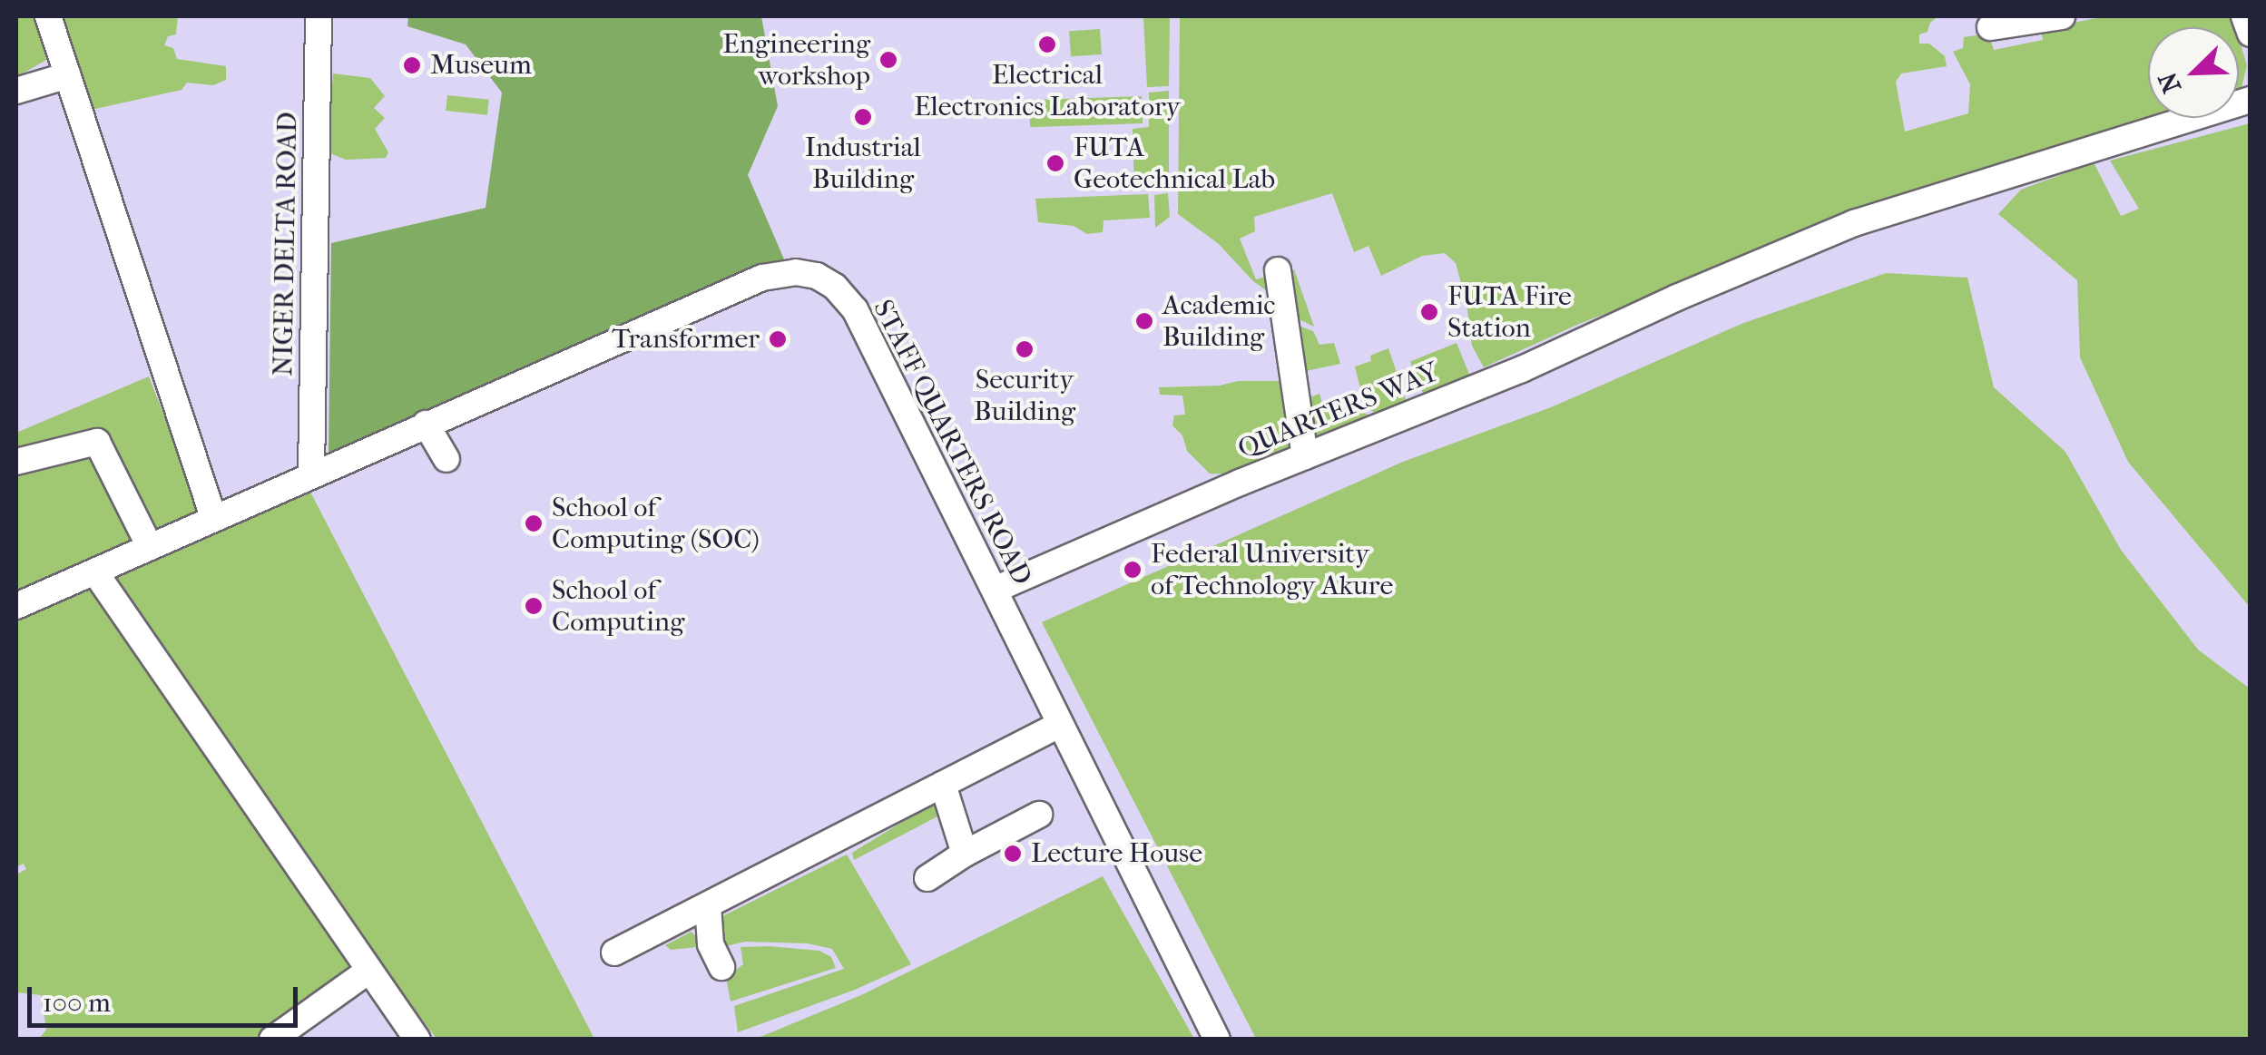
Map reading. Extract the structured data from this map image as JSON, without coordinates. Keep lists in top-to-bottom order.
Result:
{
  "streets": {
    "street": ["NIGER DELTA ROAD", "QUARTERS WAY", "STAFF QUARTERS ROAD"]
  },
  "crossings": [
    ["NIGER DELTA ROAD", "STAFF QUARTERS ROAD"],
    ["QUARTERS WAY", "STAFF QUARTERS ROAD"]
  ],
  "places": [
    "Electrical Electronics Laboratory",
    "Engineering workshop",
    "Museum",
    "Industrial Building",
    "FUTA Geotechnical Lab",
    "FUTA Fire Station",
    "Academic Building",
    "Transformer",
    "Security Building",
    "School of Computing (SOC)",
    "Federal University of Technology Akure",
    "School of Computing",
    "Lecture House"
  ],
  "scale_bar": "100 m",
  "north": "bottom left"
}
